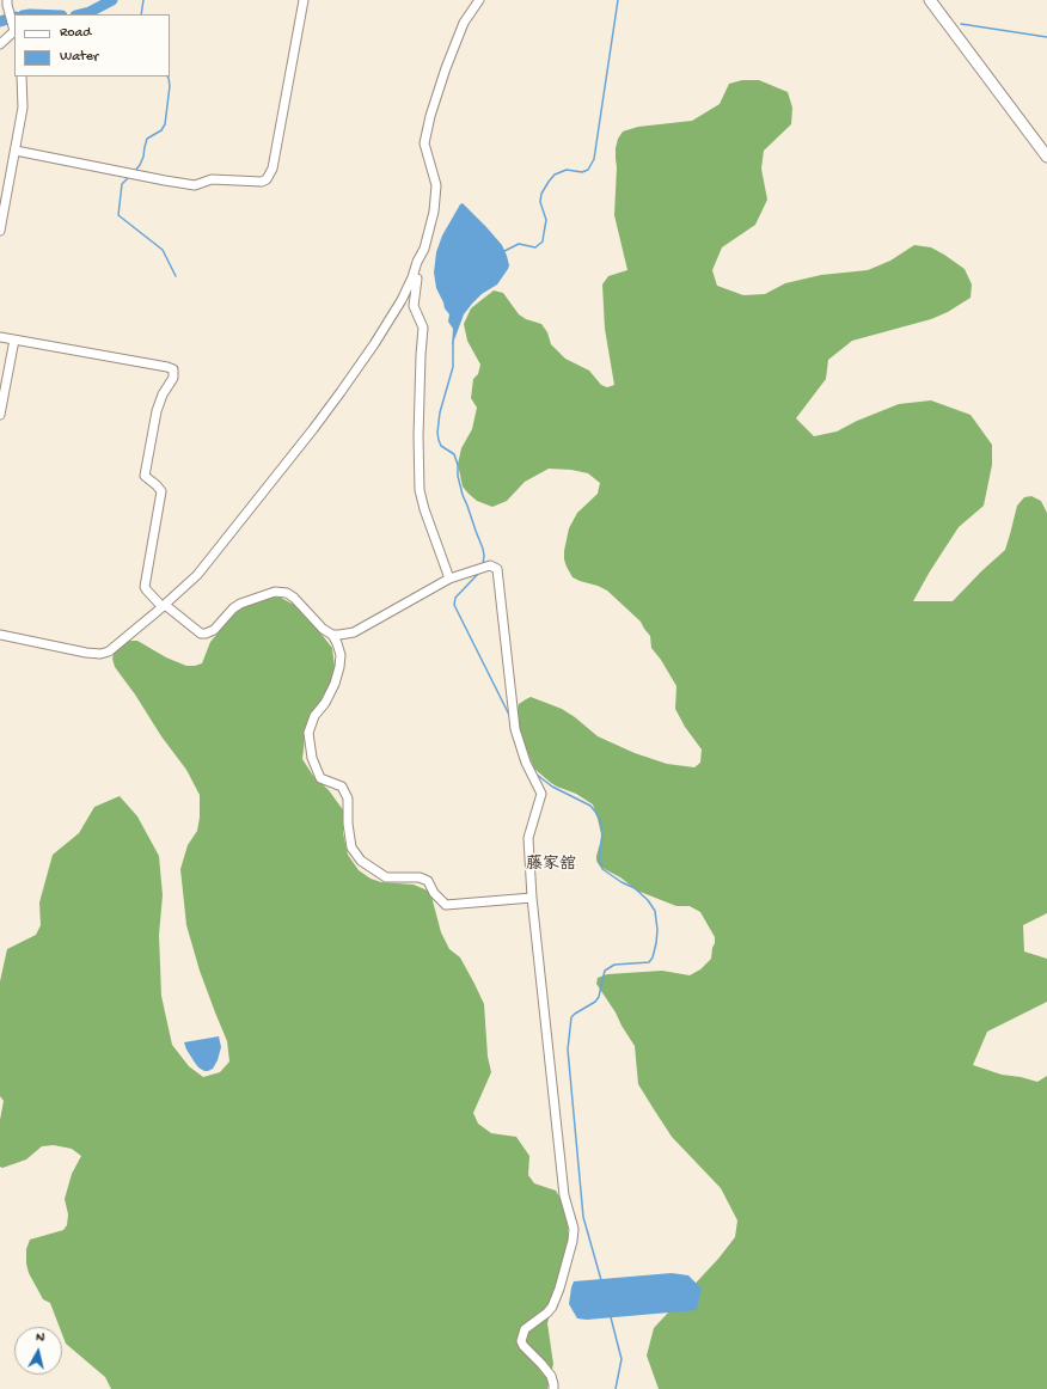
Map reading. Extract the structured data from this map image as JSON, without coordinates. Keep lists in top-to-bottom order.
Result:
{
  "districts": ["藤家舘"],
  "legend": ["Road", "Water"],
  "north": "top"
}
